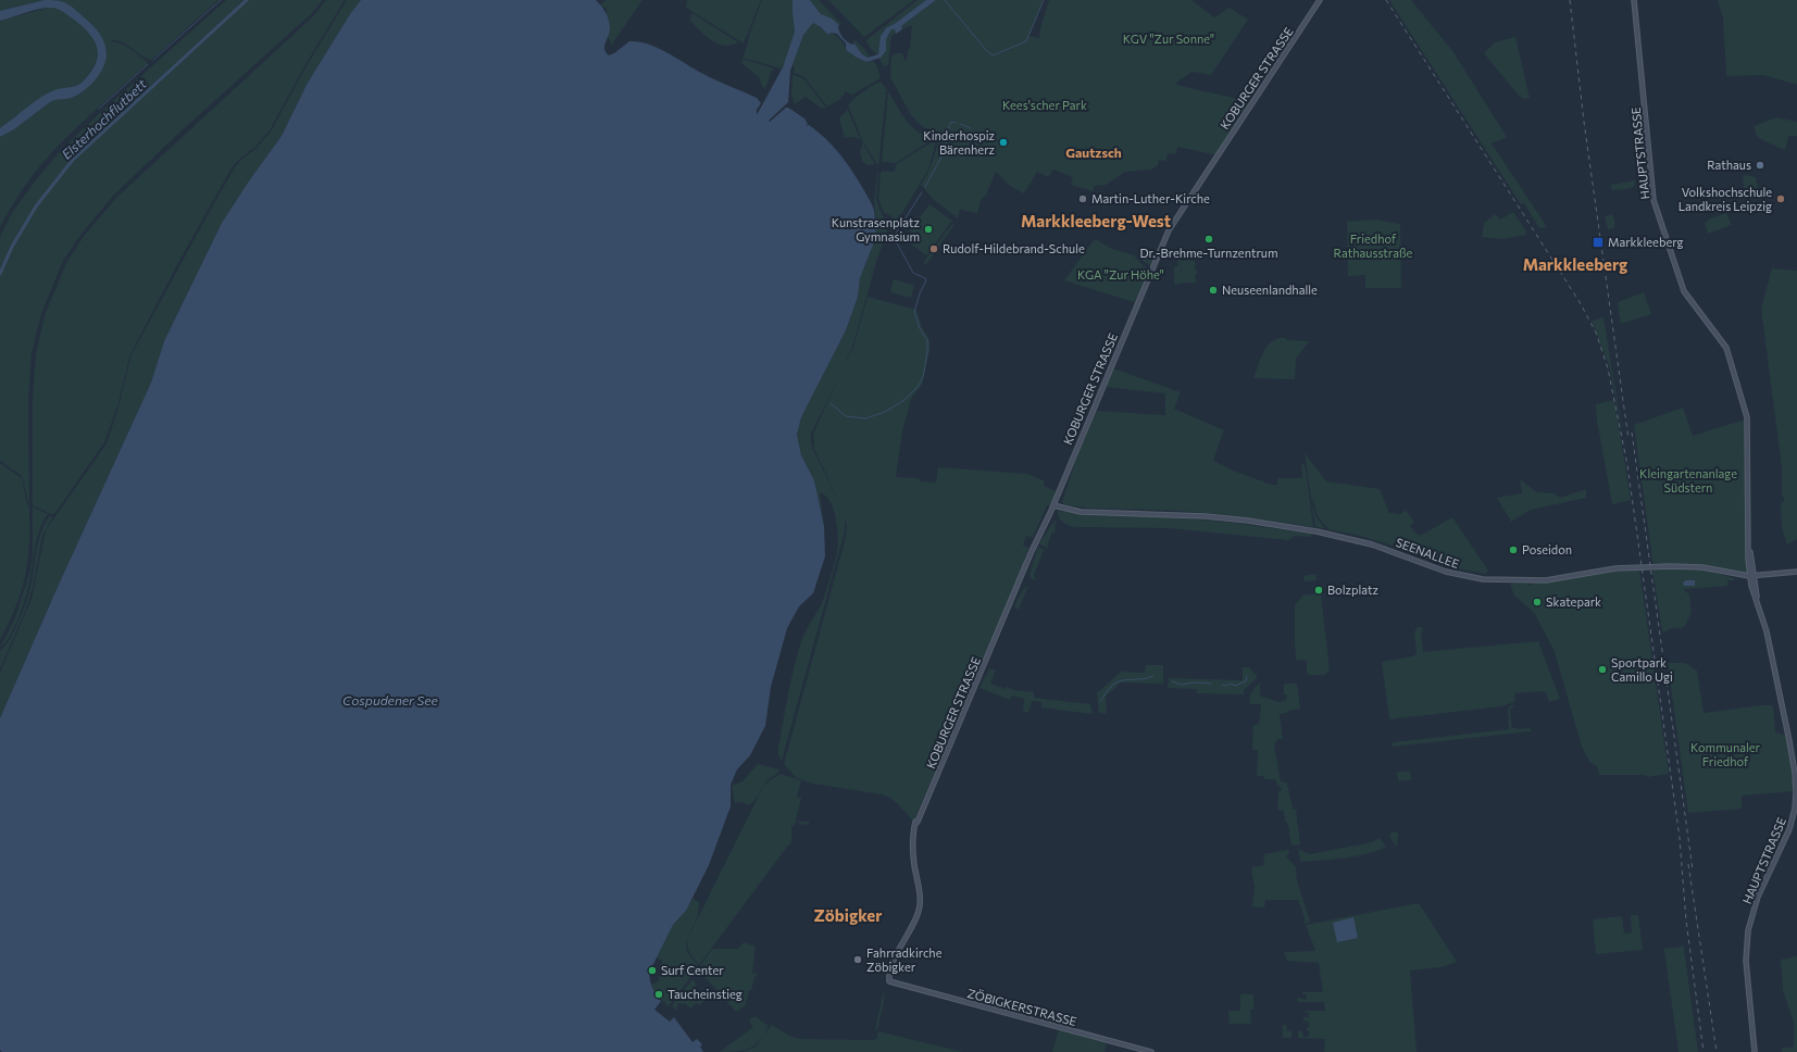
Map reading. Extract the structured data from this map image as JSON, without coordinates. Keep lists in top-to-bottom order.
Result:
{
  "streets": {
    "main road": [
      "KOBURGER STRASSE",
      "HAUPTSTRASSE",
      "SEENALLEE",
      "ZÖBIGKERSTRASSE"
    ]
  },
  "crossings": [
    ["KOBURGER STRASSE", "SEENALLEE"],
    ["KOBURGER STRASSE", "ZÖBIGKERSTRASSE"],
    ["HAUPTSTRASSE", "SEENALLEE"]
  ],
  "districts": [
    "Gautzsch",
    "Markkleeberg-West",
    "Markkleeberg",
    "Zöbigker"
  ],
  "water": ["Elsterhochflutbett", "Cospudener See"],
  "parks": [
    "KGV \"Zur Sonne\"",
    "Kees'scher Park",
    "Friedhof Rathausstraße",
    "KGA \"Zur Höhe\"",
    "Kleingartenanlage Südstern",
    "Kommunaler Friedhof"
  ],
  "places": {
    "other": [
      "Kinderhospiz Bärenherz",
      "Rathaus",
      "Martin-Luther-Kirche",
      "Volkshochschule Landkreis Leipzig",
      "Kunstrasenplatz Gymnasium",
      "Dr.-Brehme-Turnzentrum",
      "Rudolf-Hildebrand-Schule",
      "Neuseenlandhalle",
      "Poseidon",
      "Bolzplatz",
      "Skatepark",
      "Sportpark Camillo Ugi",
      "Fahrradkirche Zöbigker",
      "Surf Center",
      "Taucheinstieg"
    ],
    "transit": ["Markkleeberg"]
  }
}
